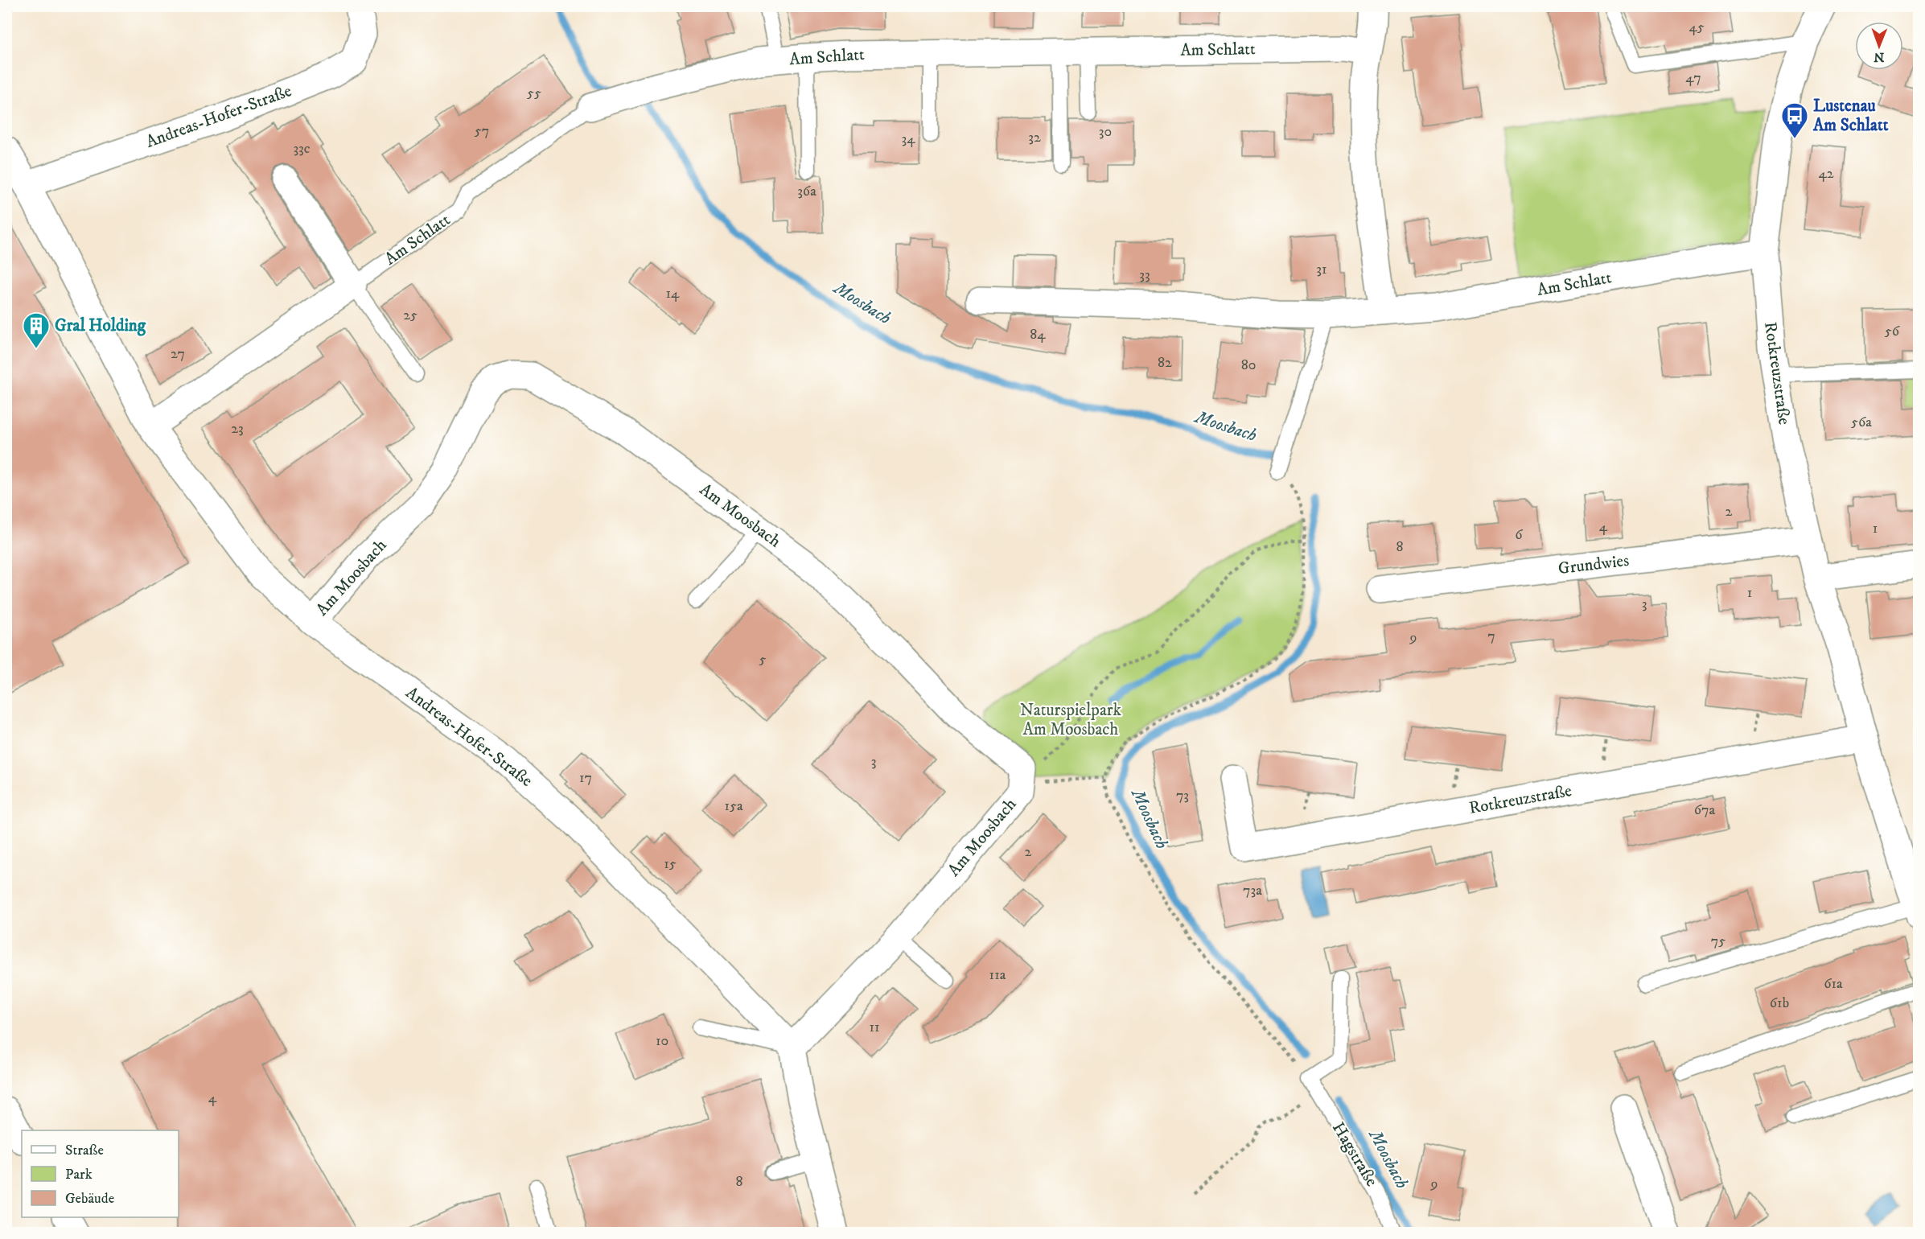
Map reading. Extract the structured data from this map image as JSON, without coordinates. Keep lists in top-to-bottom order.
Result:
{
  "streets": {
    "street": [
      "Am Schlatt",
      "Andreas-Hofer-Straße",
      "Rotkreuzstraße",
      "Am Moosbach",
      "Grundwies"
    ],
    "lane": ["Hagstraße"]
  },
  "crossings": [
    ["Am Schlatt", "Rotkreuzstraße"],
    ["Andreas-Hofer-Straße", "Am Moosbach"],
    ["Rotkreuzstraße", "Grundwies"]
  ],
  "water": ["Moosbach"],
  "parks": ["Naturspielpark Am Moosbach"],
  "places": {
    "bus stop": ["Lustenau Am Schlatt"],
    "building": ["Gral Holding"]
  },
  "house_numbers": [
    "45",
    "47",
    "55",
    "57",
    "30",
    "32",
    "34",
    "33c",
    "42",
    "36a",
    "31",
    "33",
    "14",
    "25",
    "56",
    "84",
    "27",
    "82",
    "80",
    "56a",
    "23",
    "2",
    "4",
    "1",
    "6",
    "8",
    "1",
    "3",
    "7",
    "9",
    "5",
    "3",
    "17",
    "73",
    "15a",
    "67a",
    "2",
    "15",
    "73a",
    "75",
    "11a",
    "61a",
    "61b",
    "11",
    "10",
    "4",
    "8",
    "9"
  ],
  "legend": ["Straße", "Park", "Gebäude"],
  "north": "bottom"
}
